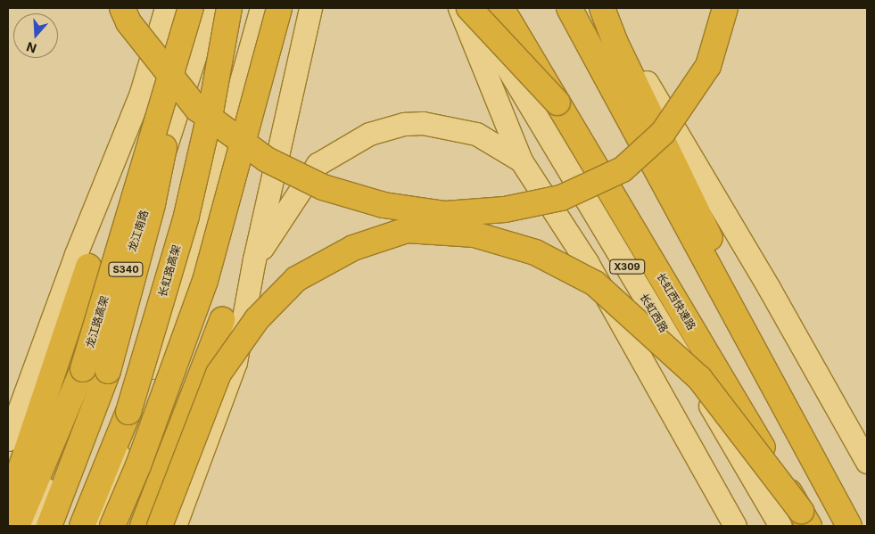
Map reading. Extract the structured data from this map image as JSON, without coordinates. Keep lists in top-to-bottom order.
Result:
{
  "streets": {
    "highway": ["长虹路高架", "长虹西快速路", "龙江路高架"],
    "main road": [
      "龙江南路",
      "X309",
      "S340",
      "长虹西路"
    ]
  },
  "north": "bottom"
}
